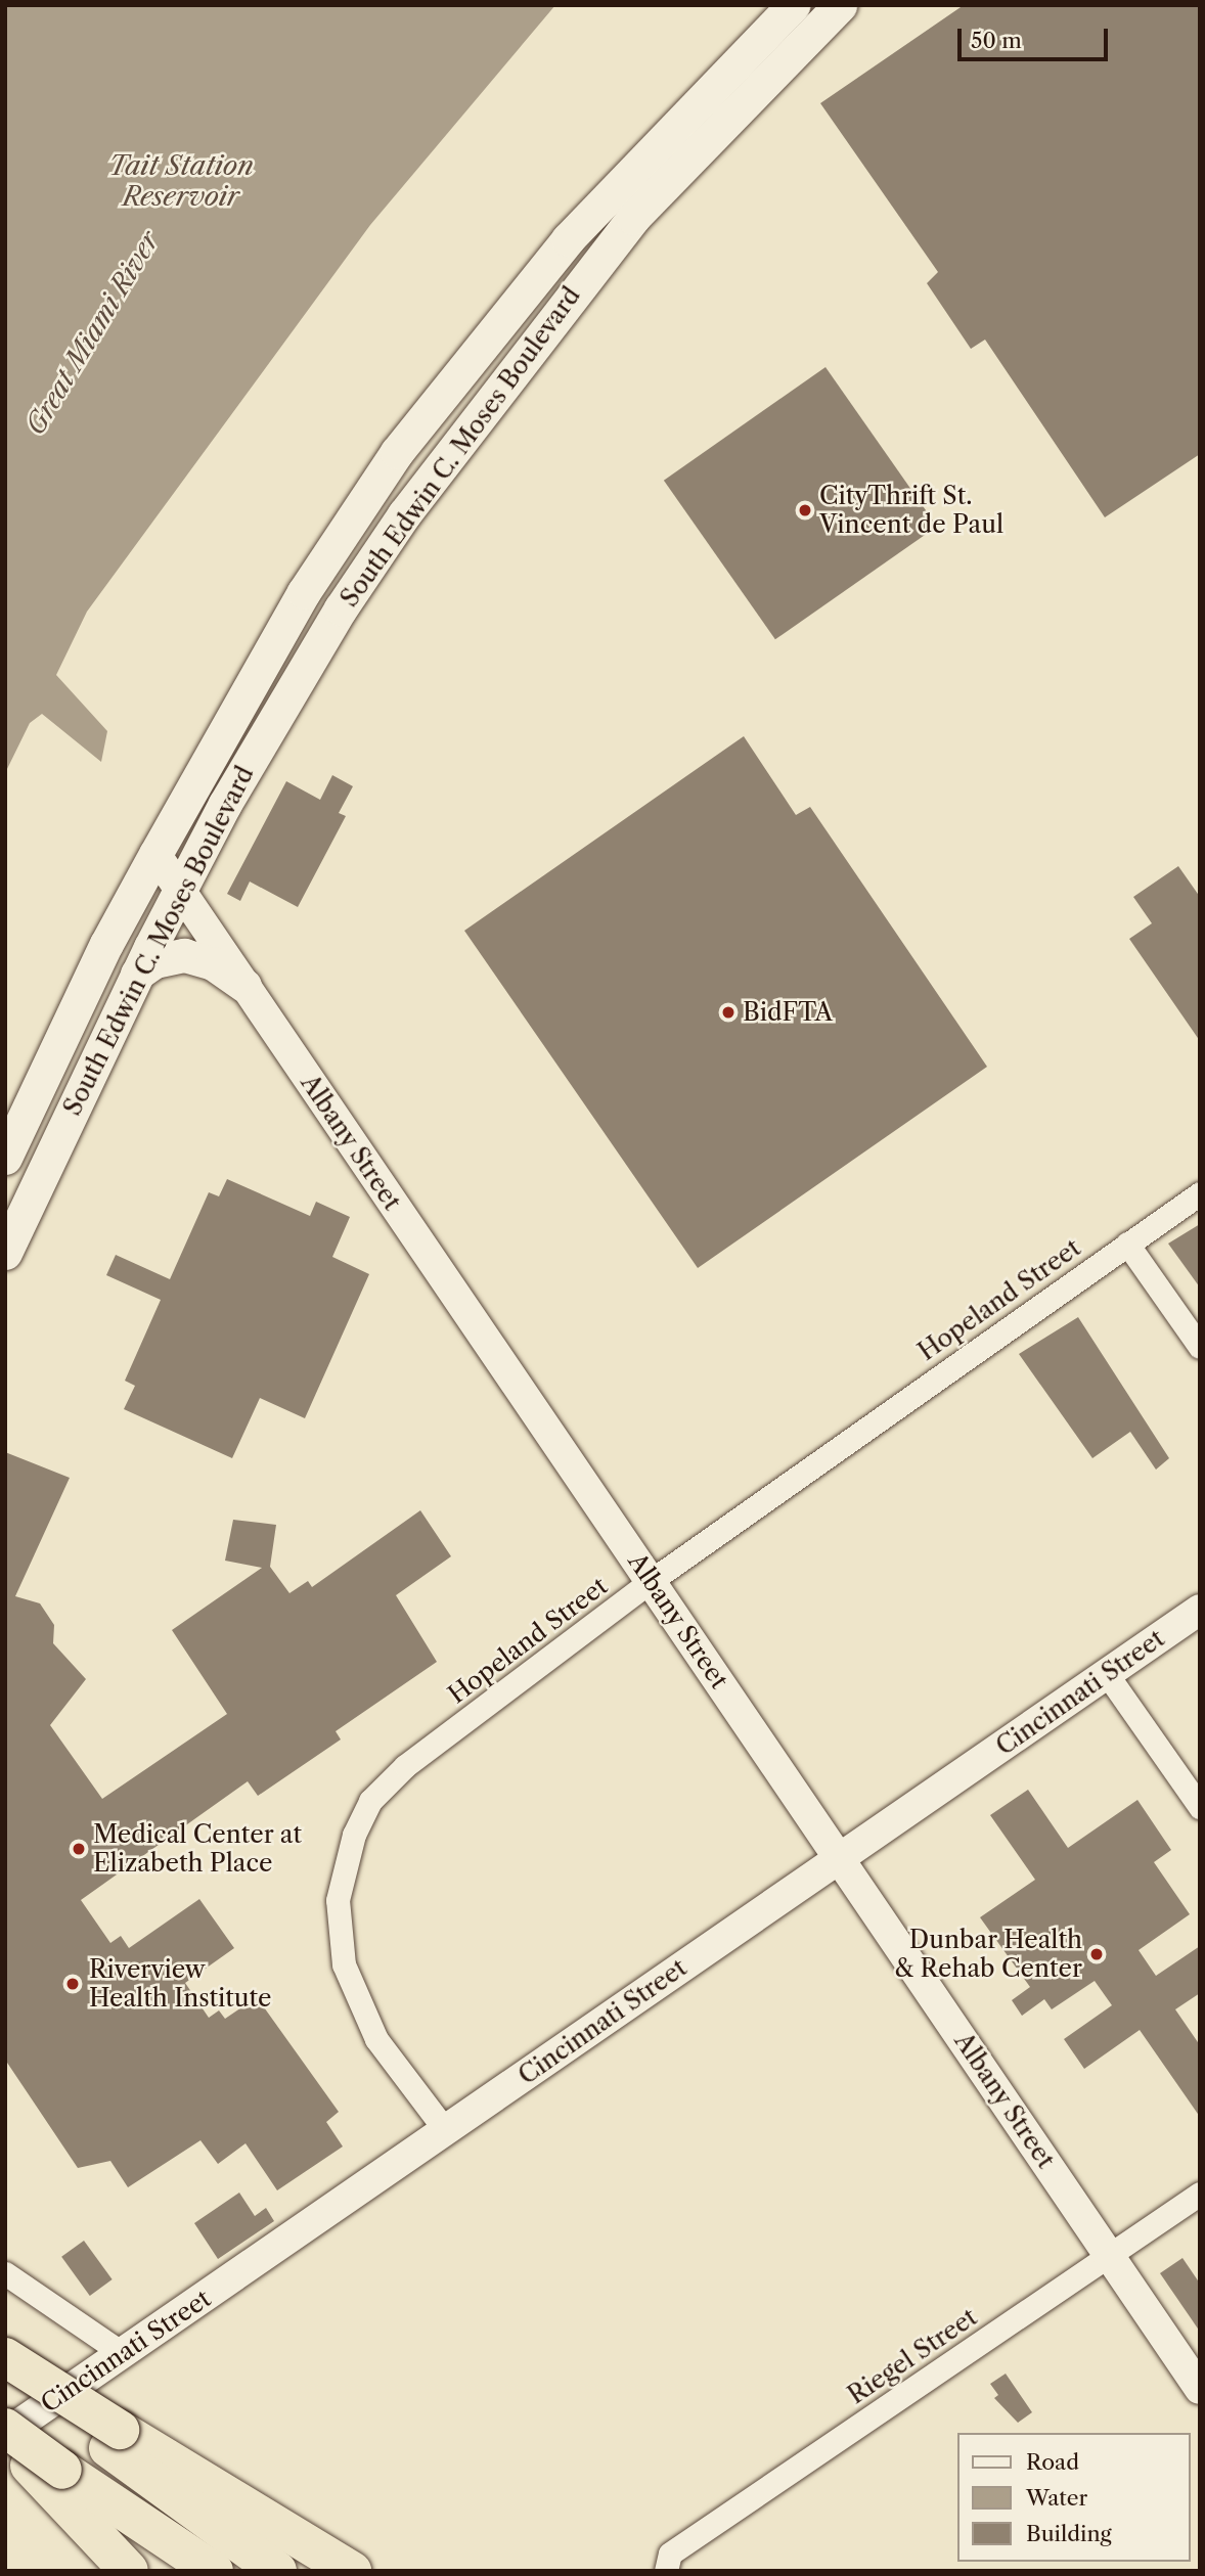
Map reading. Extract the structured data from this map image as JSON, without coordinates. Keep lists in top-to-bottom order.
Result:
{
  "streets": {
    "main road": ["South Edwin C. Moses Boulevard"],
    "street": [
      "Albany Street",
      "Hopeland Street",
      "Cincinnati Street",
      "Riegel Street"
    ]
  },
  "crossings": [
    ["South Edwin C. Moses Boulevard", "Albany Street"],
    ["Albany Street", "Hopeland Street"],
    ["Albany Street", "Cincinnati Street"],
    ["Albany Street", "Riegel Street"],
    ["Hopeland Street", "Cincinnati Street"]
  ],
  "water": ["Tait Station Reservoir", "Great Miami River"],
  "places": [
    "CityThrift St. Vincent de Paul",
    "BidFTA",
    "Medical Center at Elizabeth Place",
    "Dunbar Health & Rehab Center",
    "Riverview Health Institute"
  ],
  "legend": ["Road", "Water", "Building"],
  "scale_bar": "50 m"
}
